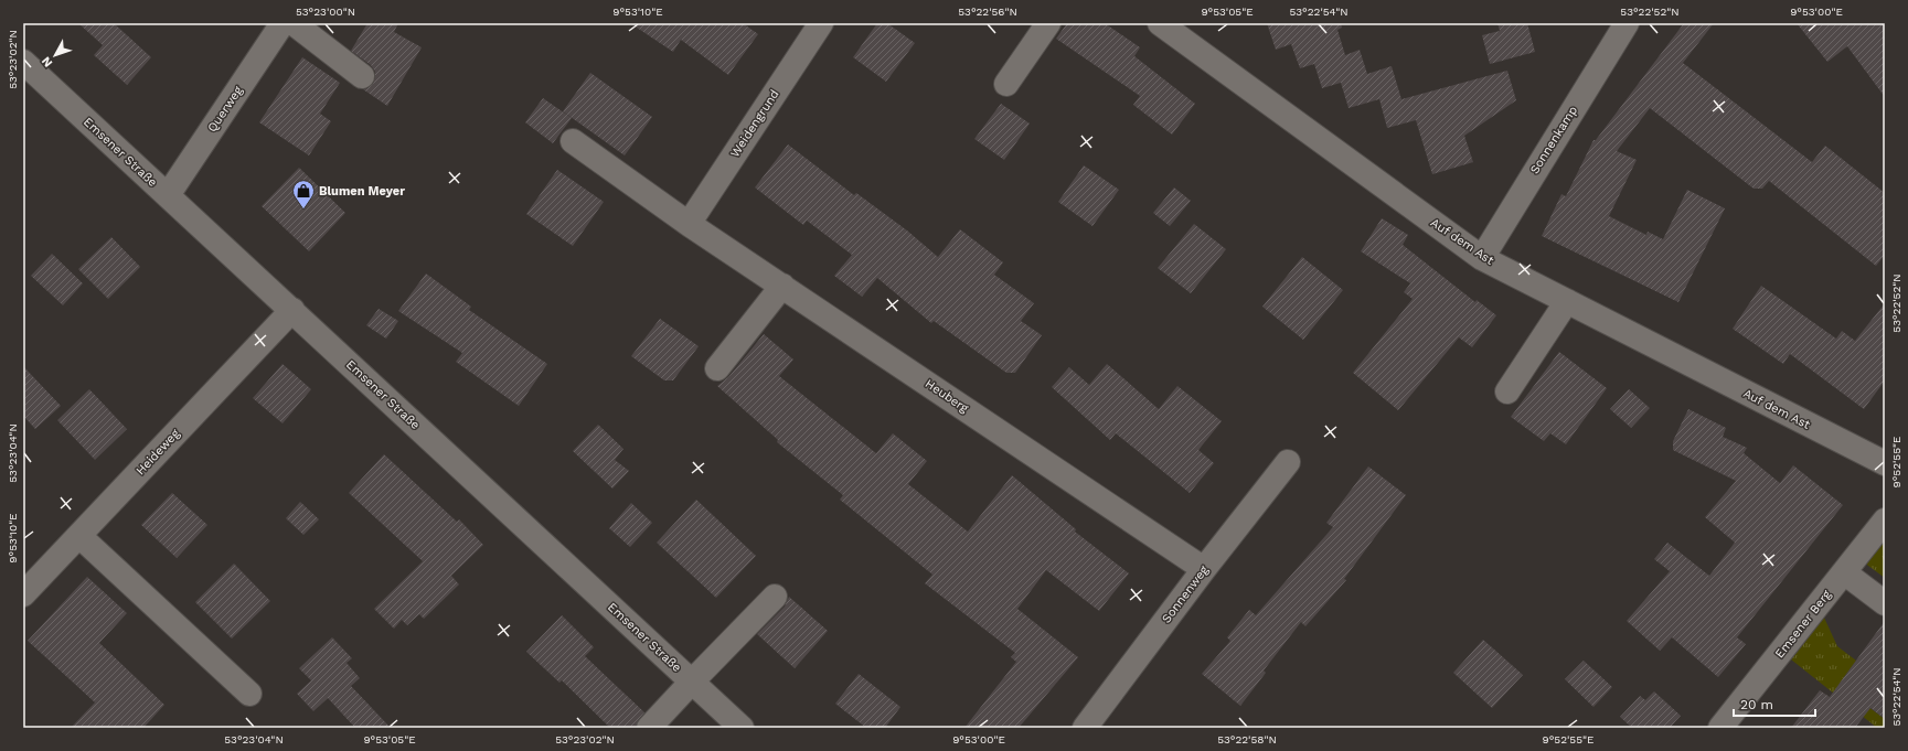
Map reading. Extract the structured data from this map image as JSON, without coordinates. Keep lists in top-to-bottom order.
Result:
{
  "streets": {
    "street": [
      "Querweg",
      "Weidengrund",
      "Sonnenkamp",
      "Emsener Straße",
      "Auf dem Ast",
      "Heuberg",
      "Heideweg",
      "Sonnenweg",
      "Emsener Berg"
    ]
  },
  "crossings": [
    ["Querweg", "Emsener Straße"],
    ["Weidengrund", "Heuberg"],
    ["Sonnenkamp", "Auf dem Ast"],
    ["Emsener Straße", "Heideweg"],
    ["Heuberg", "Sonnenweg"]
  ],
  "places": {
    "shop": ["Blumen Meyer"]
  },
  "scale_bar": "20 m",
  "north": "bottom left",
  "coordinates": [
    "53°23'00\"N",
    "9°53'10\"E",
    "53°22'56\"N",
    "9°53'05\"E",
    "53°22'54\"N",
    "53°22'52\"N",
    "9°53'00\"E",
    "53°23'02\"N",
    "53°23'04\"N",
    "9°52'55\"E",
    "53°22'58\"N"
  ]
}
